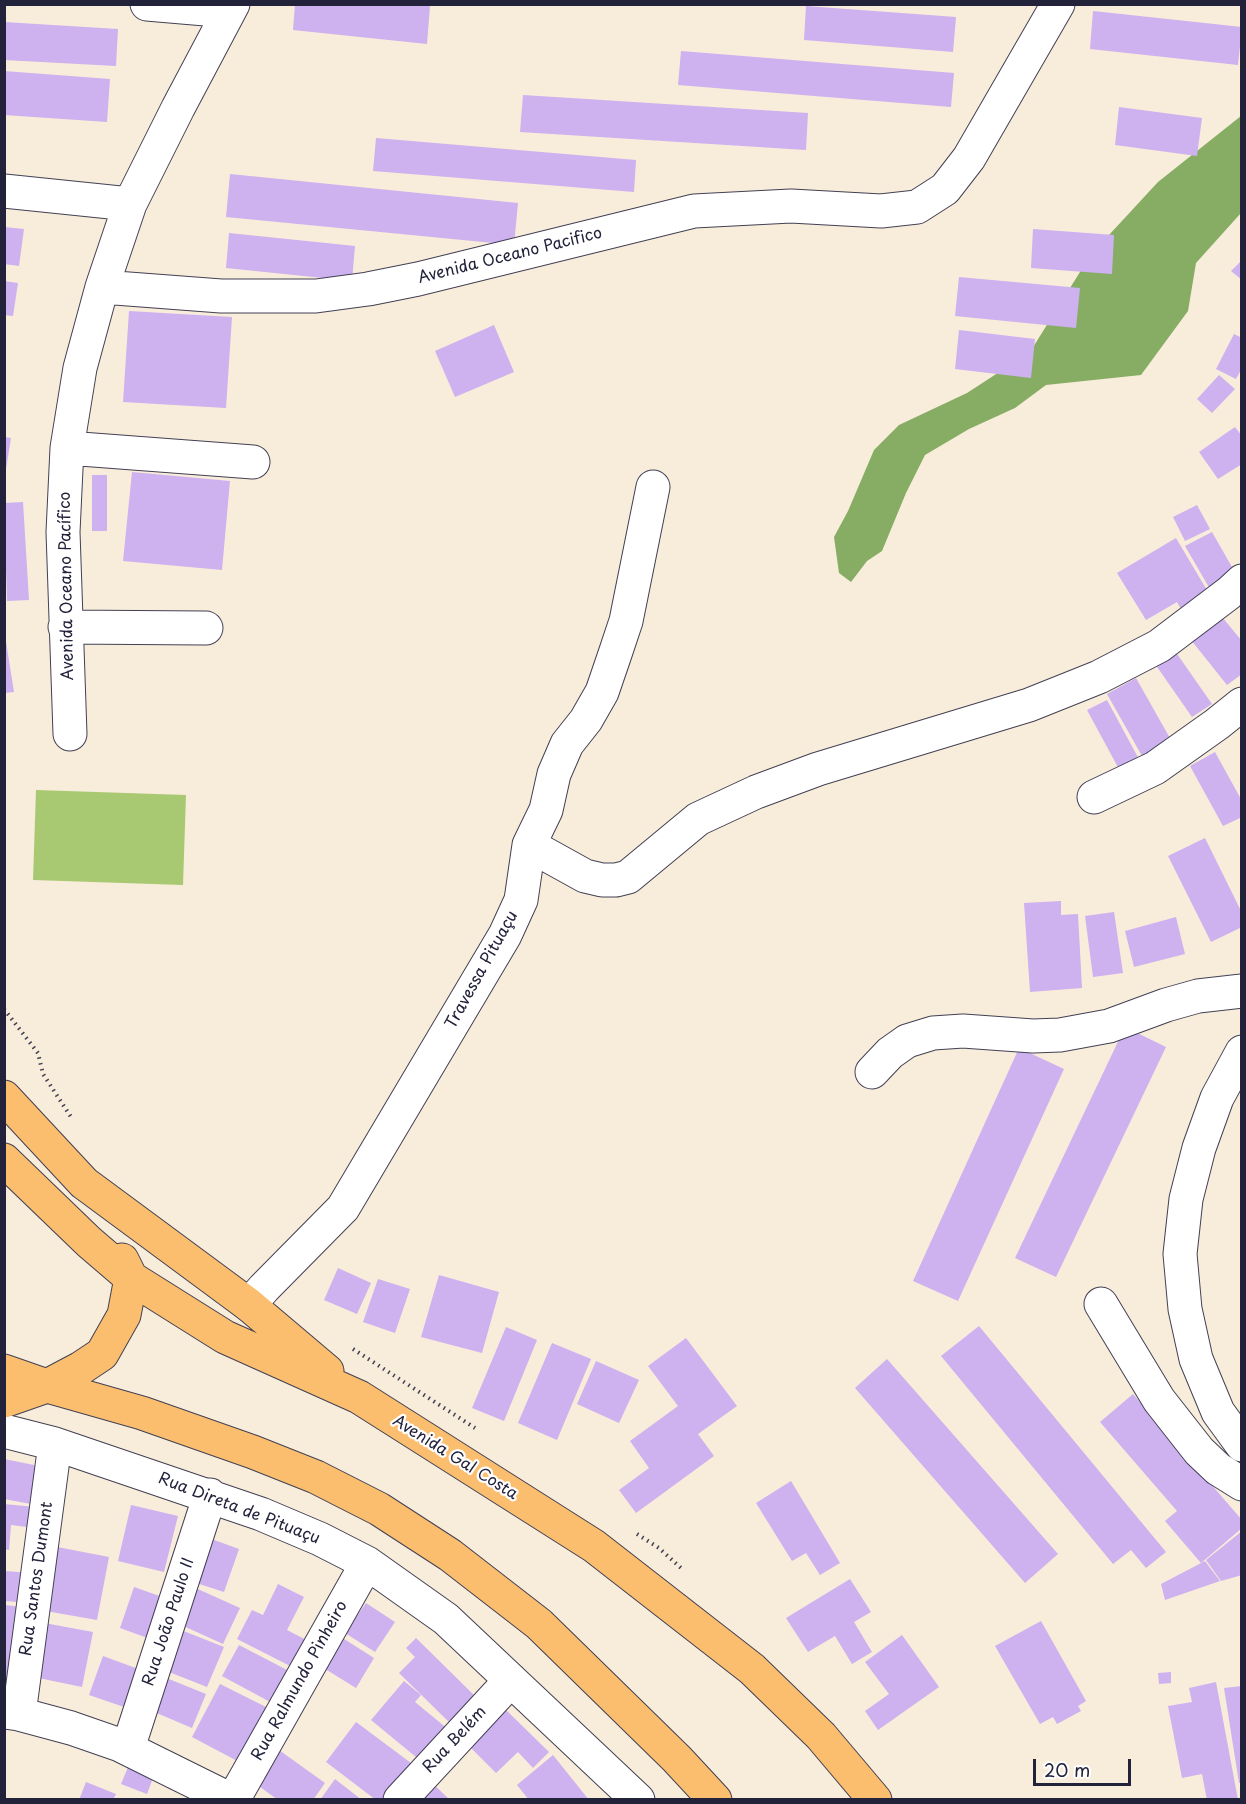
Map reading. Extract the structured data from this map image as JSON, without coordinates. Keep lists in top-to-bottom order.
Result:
{
  "streets": {
    "main road": ["Avenida Gal Costa"],
    "street": [
      "Avenida Oceano Pacifico",
      "Avenida Oceano Pacífico",
      "Travessa Pituaçu",
      "Rua Direta de Pituaçu",
      "Rua Santos Dumont",
      "Rua João Paulo II",
      "Rua Ralmundo Pinheiro",
      "Rua Belém"
    ]
  },
  "crossings": [
    ["Avenida Oceano Pacifico", "Avenida Oceano Pacífico"],
    ["Rua Direta de Pituaçu", "Rua Santos Dumont"],
    ["Rua Direta de Pituaçu", "Rua João Paulo II"],
    ["Rua Direta de Pituaçu", "Rua Ralmundo Pinheiro"],
    ["Rua Direta de Pituaçu", "Rua Belém"]
  ],
  "scale_bar": "20 m"
}
